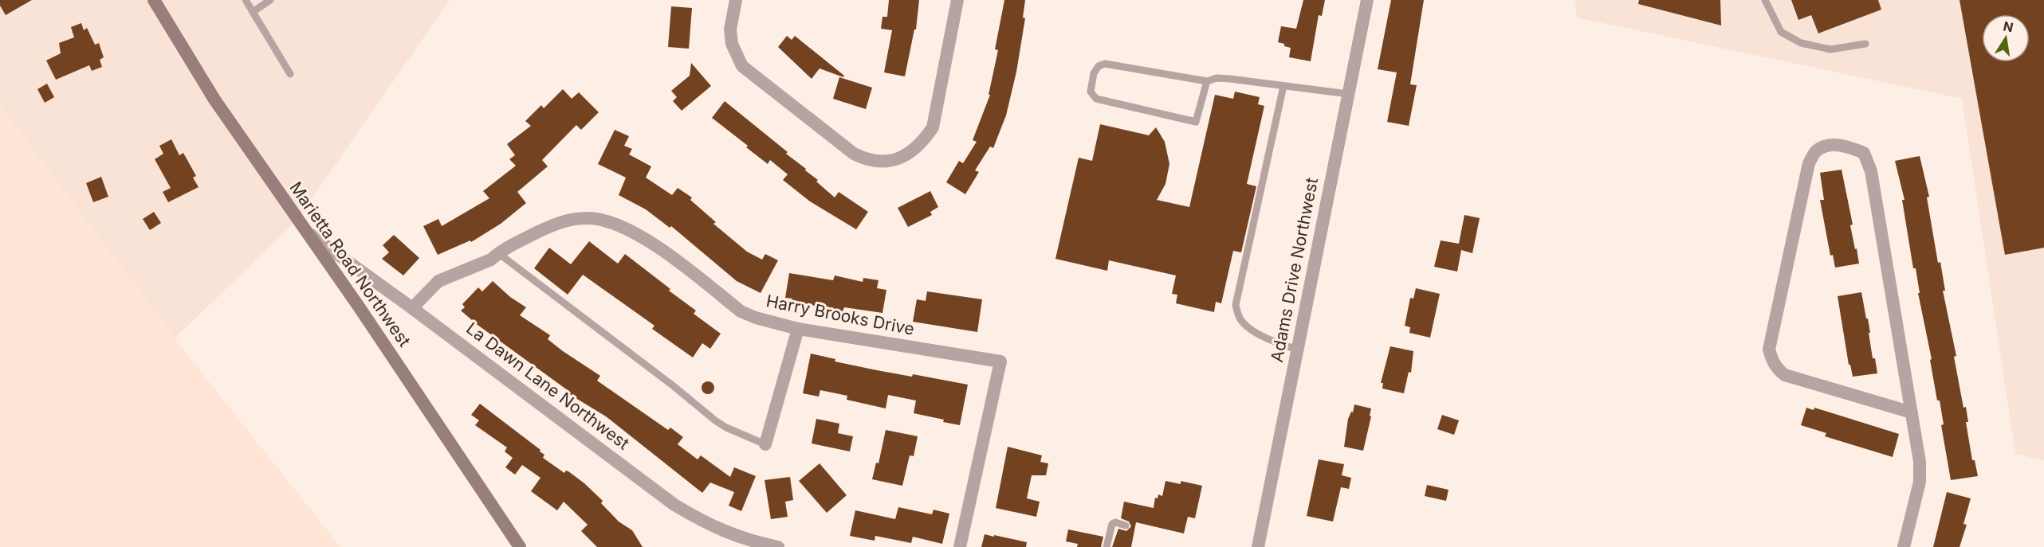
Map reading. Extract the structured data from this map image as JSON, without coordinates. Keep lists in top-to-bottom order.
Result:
{
  "streets": {
    "main road": ["Marietta Road Northwest"],
    "street": ["Adams Drive Northwest", "Harry Brooks Drive", "La Dawn Lane Northwest"]
  },
  "crossings": [
    ["Marietta Road Northwest", "La Dawn Lane Northwest"],
    ["Harry Brooks Drive", "La Dawn Lane Northwest"]
  ],
  "north": "top"
}
